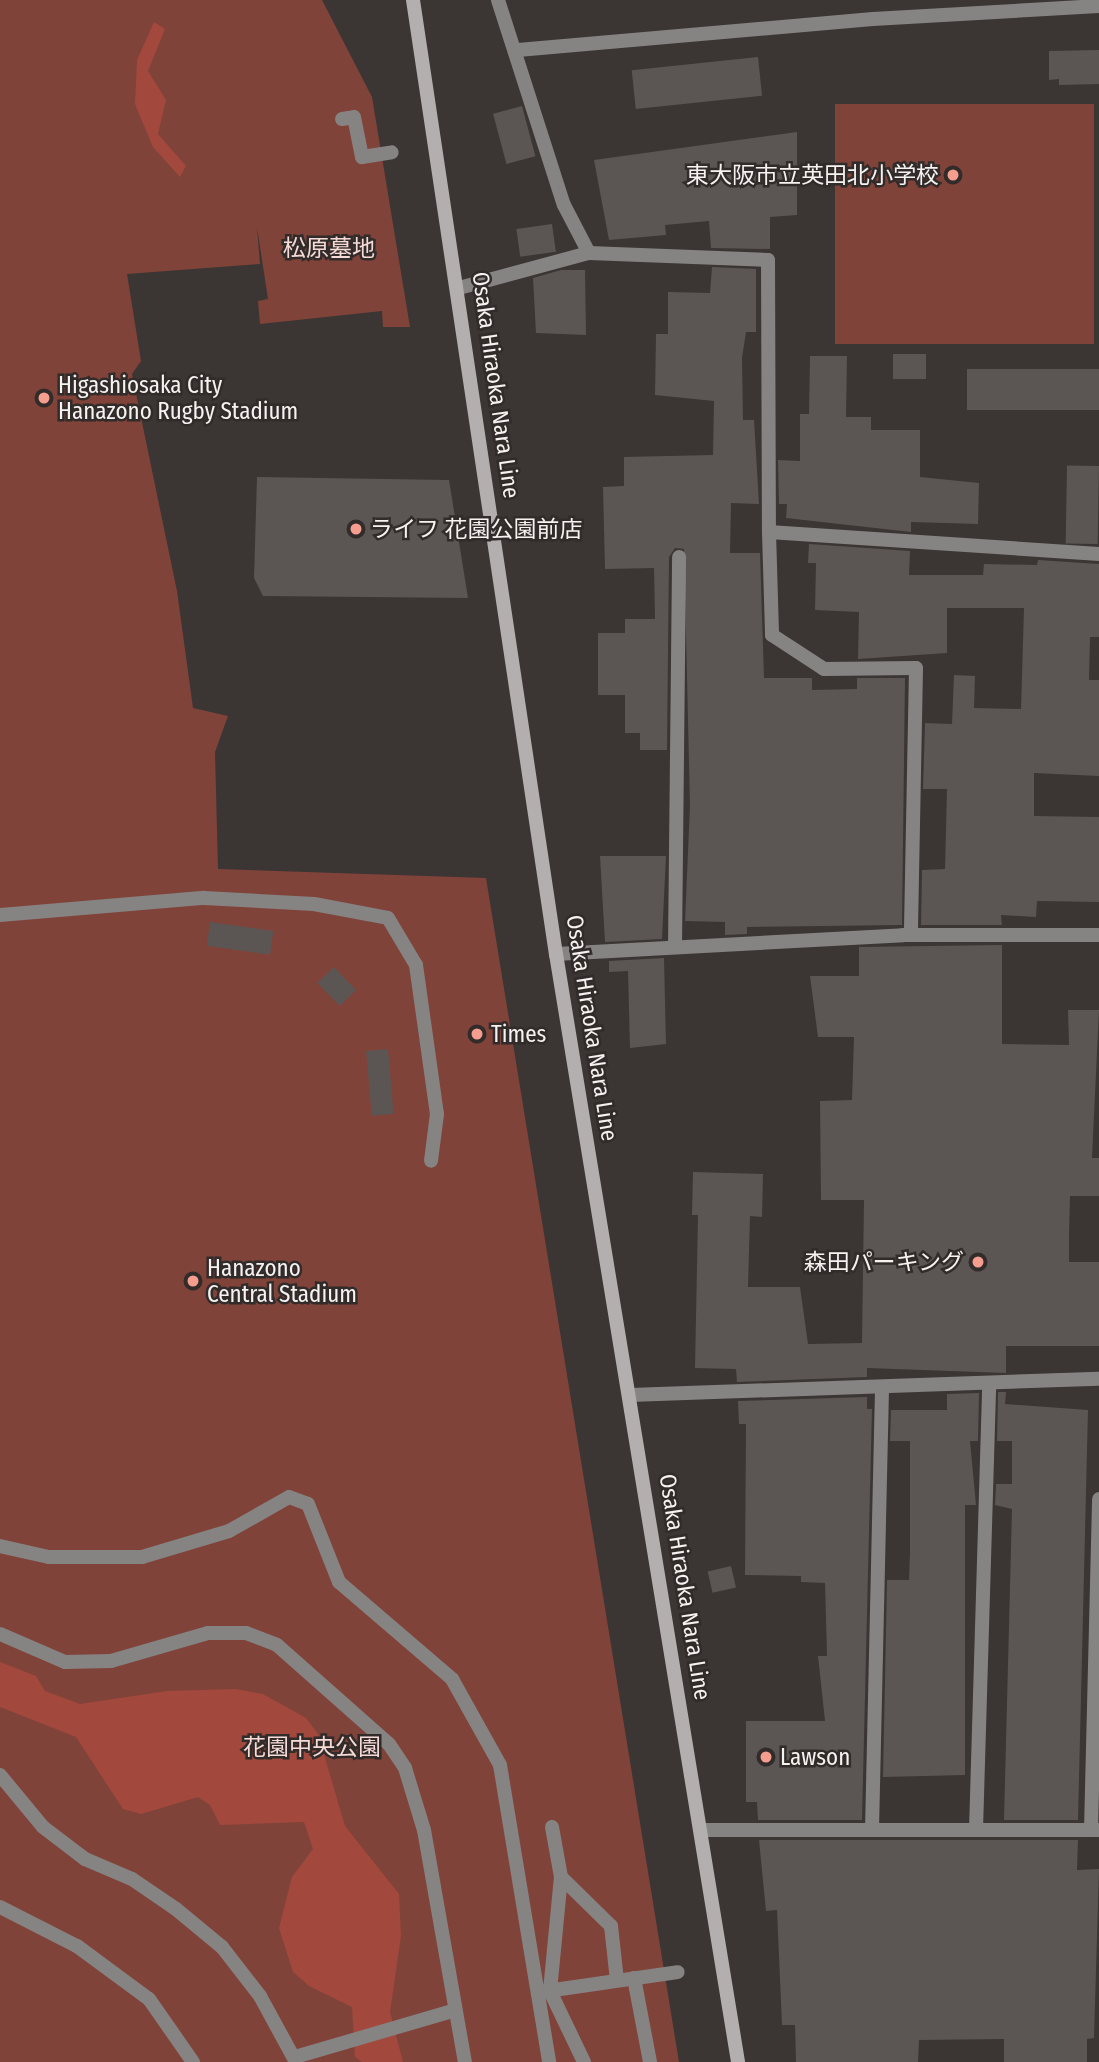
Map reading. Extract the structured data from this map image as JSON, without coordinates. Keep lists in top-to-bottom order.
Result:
{
  "streets": {
    "main road": ["Osaka Hiraoka Nara Line"]
  },
  "parks": ["松原墓地", "花園中央公園"],
  "places": [
    "東大阪市立英田北小学校",
    "Higashiosaka City Hanazono Rugby Stadium",
    "ライフ 花園公園前店",
    "Times",
    "森田パーキング",
    "Hanazono Central Stadium",
    "Lawson"
  ]
}
